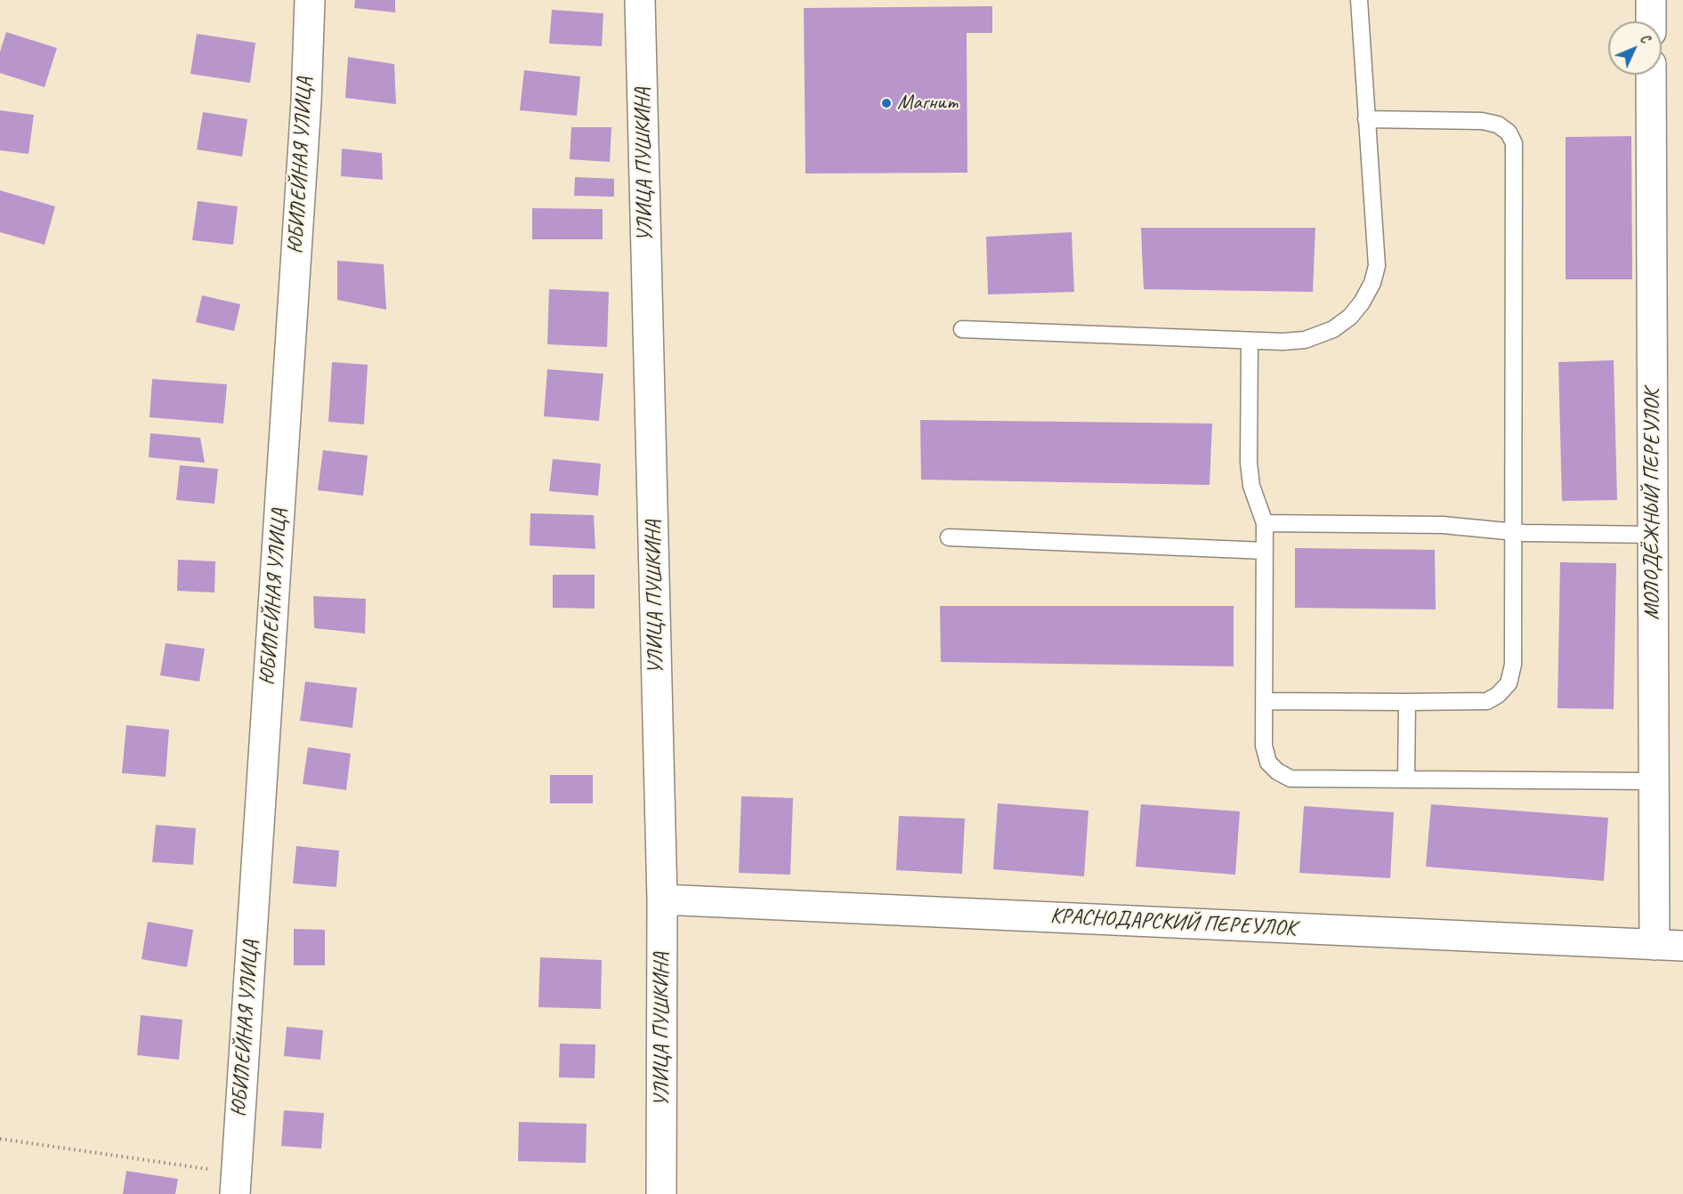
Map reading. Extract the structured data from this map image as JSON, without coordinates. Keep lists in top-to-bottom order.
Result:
{
  "streets": {
    "street": [
      "УЛИЦА ПУШКИНА",
      "ЮБИЛЕЙНАЯ УЛИЦА",
      "МОЛОДЁЖНЫЙ ПЕРЕУЛОК",
      "КРАСНОДАРСКИЙ ПЕРЕУЛОК"
    ]
  },
  "crossings": [
    ["УЛИЦА ПУШКИНА", "КРАСНОДАРСКИЙ ПЕРЕУЛОК"],
    ["МОЛОДЁЖНЫЙ ПЕРЕУЛОК", "КРАСНОДАРСКИЙ ПЕРЕУЛОК"]
  ],
  "places": ["Магнит"],
  "north": "top right"
}
